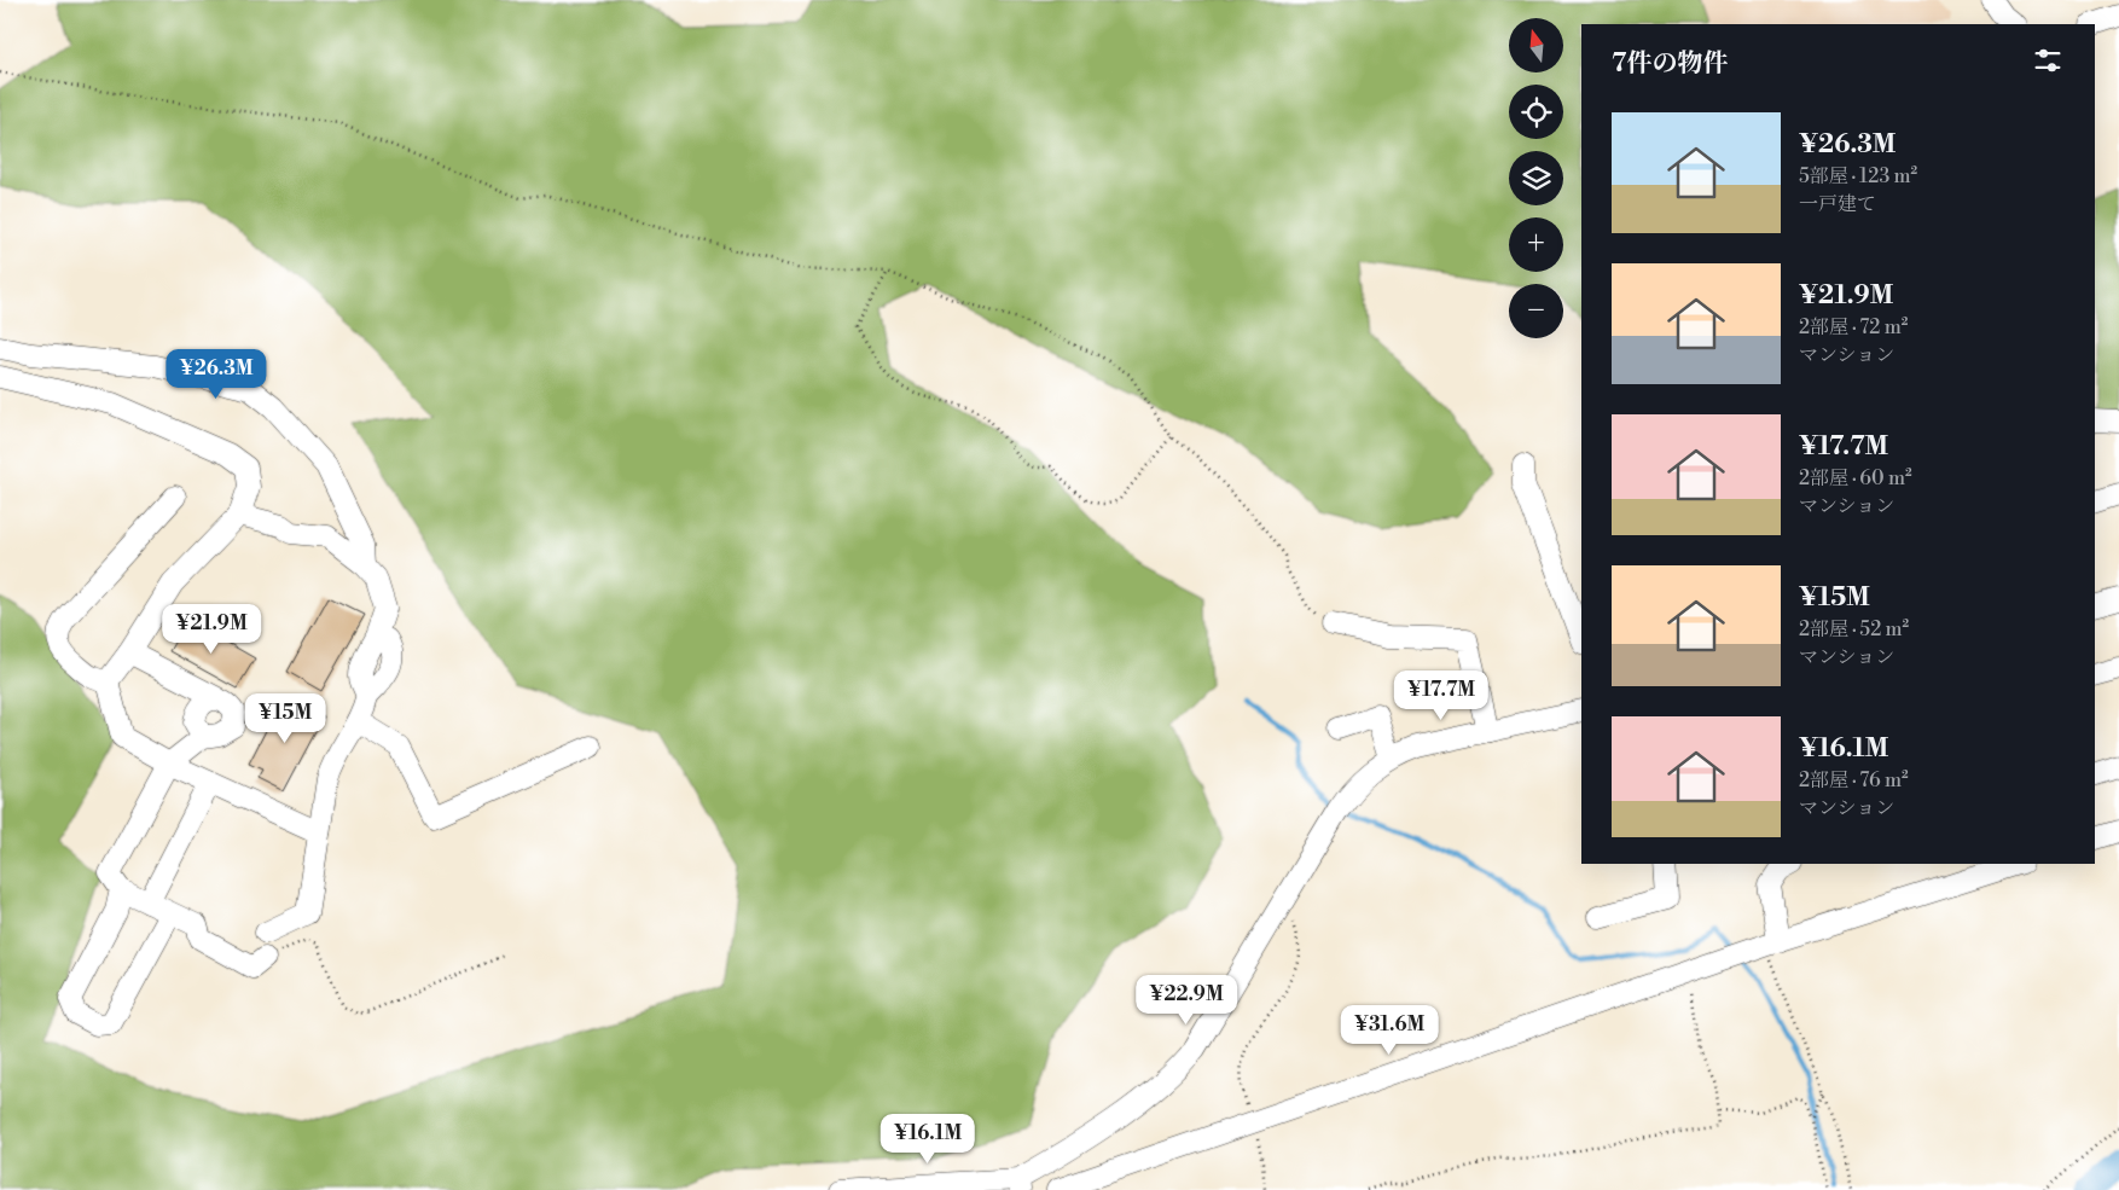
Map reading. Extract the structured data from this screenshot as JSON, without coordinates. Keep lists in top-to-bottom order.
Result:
{
  "north": "top",
  "page": {
    "map_buttons": ["+", "−"],
    "heading": "7件の物件",
    "list": [
      {
        "name": "¥26.3M",
        "note": "5部屋 · 123 m² · 一戸建て"
      },
      {
        "name": "¥21.9M",
        "note": "2部屋 · 72 m² · マンション"
      },
      {
        "name": "¥17.7M",
        "note": "2部屋 · 60 m² · マンション"
      },
      {
        "name": "¥15M",
        "note": "2部屋 · 52 m² · マンション"
      },
      {
        "name": "¥16.1M",
        "note": "2部屋 · 76 m² · マンション"
      }
    ],
    "price": [
      "¥26.3M",
      "¥21.9M",
      "¥17.7M",
      "¥15M",
      "¥22.9M",
      "¥31.6M",
      "¥16.1M"
    ]
  }
}
